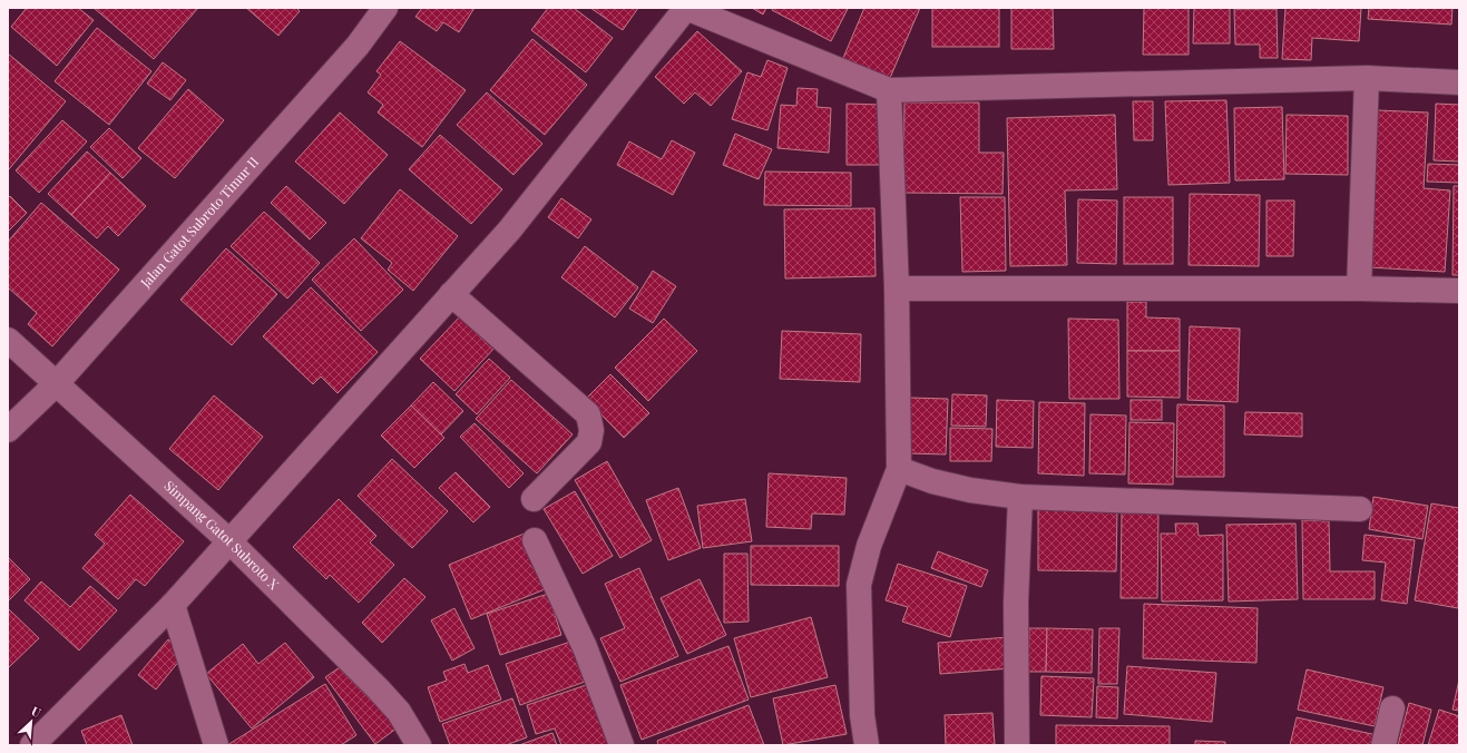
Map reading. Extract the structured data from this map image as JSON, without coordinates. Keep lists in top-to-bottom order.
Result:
{
  "streets": {
    "street": ["Jalan Gatot Subroto Timur II", "Simpang Gatot Subroto X"]
  },
  "crossings": [
    ["Jalan Gatot Subroto Timur II", "Simpang Gatot Subroto X"]
  ],
  "north": "top right"
}
